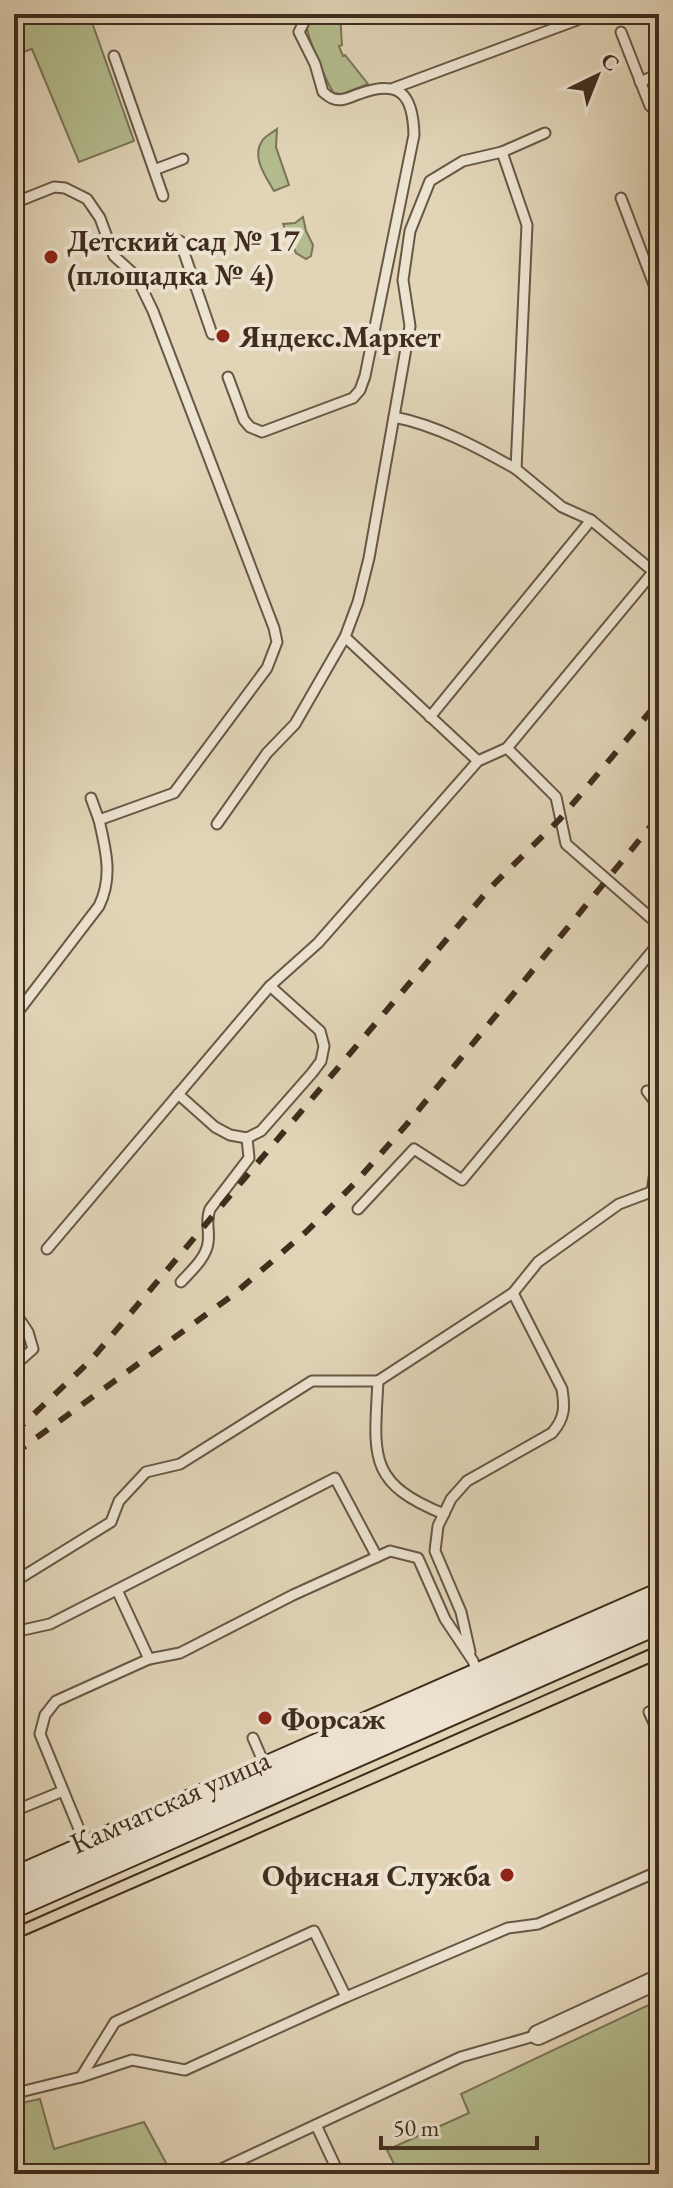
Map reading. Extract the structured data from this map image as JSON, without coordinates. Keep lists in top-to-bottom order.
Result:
{
  "streets": {
    "main road": ["Камчатская улица"]
  },
  "places": [
    "Детский сад № 17 (площадка № 4)",
    "Яндекс.Маркет",
    "Форсаж",
    "Офисная Служба"
  ],
  "scale_bar": "50 m",
  "north": "top right"
}
